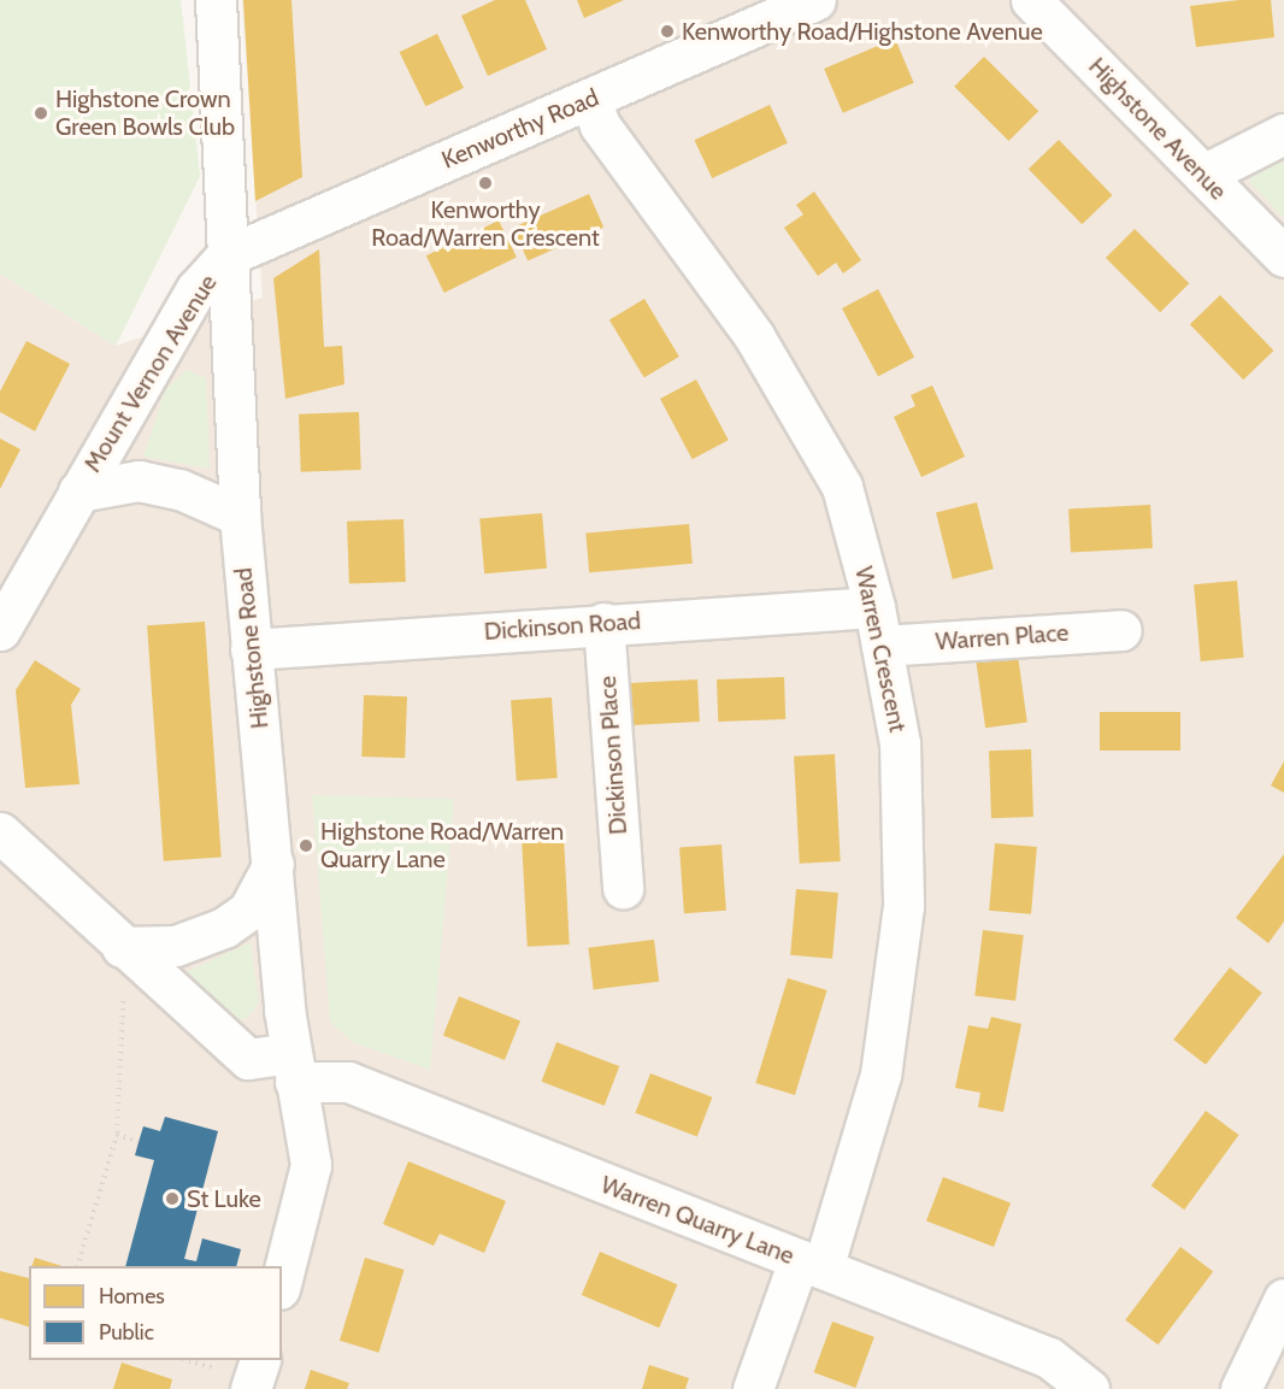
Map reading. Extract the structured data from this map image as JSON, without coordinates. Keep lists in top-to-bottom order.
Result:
{
  "streets": {
    "street": [
      "Kenworthy Road",
      "Highstone Avenue",
      "Mount Vernon Avenue",
      "Dickinson Road",
      "Warren Place",
      "Highstone Road",
      "Warren Crescent",
      "Dickinson Place",
      "Warren Quarry Lane"
    ]
  },
  "crossings": [
    ["Kenworthy Road", "Mount Vernon Avenue"],
    ["Kenworthy Road", "Highstone Road"],
    ["Kenworthy Road", "Warren Crescent"],
    ["Mount Vernon Avenue", "Highstone Road"],
    ["Dickinson Road", "Highstone Road"],
    ["Dickinson Road", "Warren Crescent"],
    ["Dickinson Road", "Dickinson Place"],
    ["Warren Place", "Warren Crescent"],
    ["Highstone Road", "Warren Quarry Lane"],
    ["Warren Crescent", "Warren Quarry Lane"]
  ],
  "places": [
    "Kenworthy Road/Highstone Avenue",
    "Highstone Crown Green Bowls Club",
    "Kenworthy Road/Warren Crescent",
    "Highstone Road/Warren Quarry Lane",
    "St Luke"
  ],
  "legend": ["Homes", "Public"]
}
